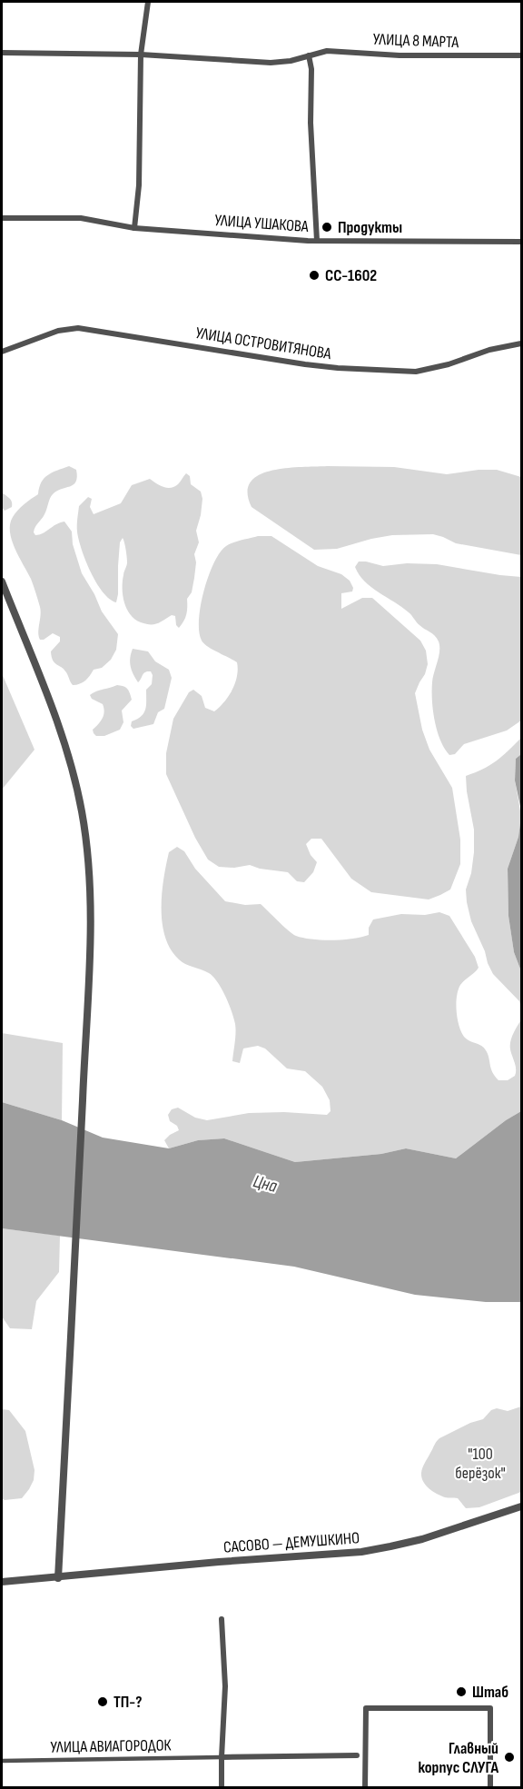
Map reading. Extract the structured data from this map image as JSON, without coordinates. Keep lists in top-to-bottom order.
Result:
{
  "streets": {
    "street": [
      "УЛИЦА 8 МАРТА",
      "УЛИЦА УШАКОВА",
      "УЛИЦА ОСТРОВИТЯНОВА",
      "САСОВО — ДЕМУШКИНО",
      "УЛИЦА АВИАГОРОДОК"
    ]
  },
  "water": ["Цна"],
  "parks": ["\"100 берёзок\""],
  "places": [
    "Продукты",
    "СС-1602",
    "Штаб",
    "ТП-?",
    "Главный корпус СЛУГА"
  ]
}
